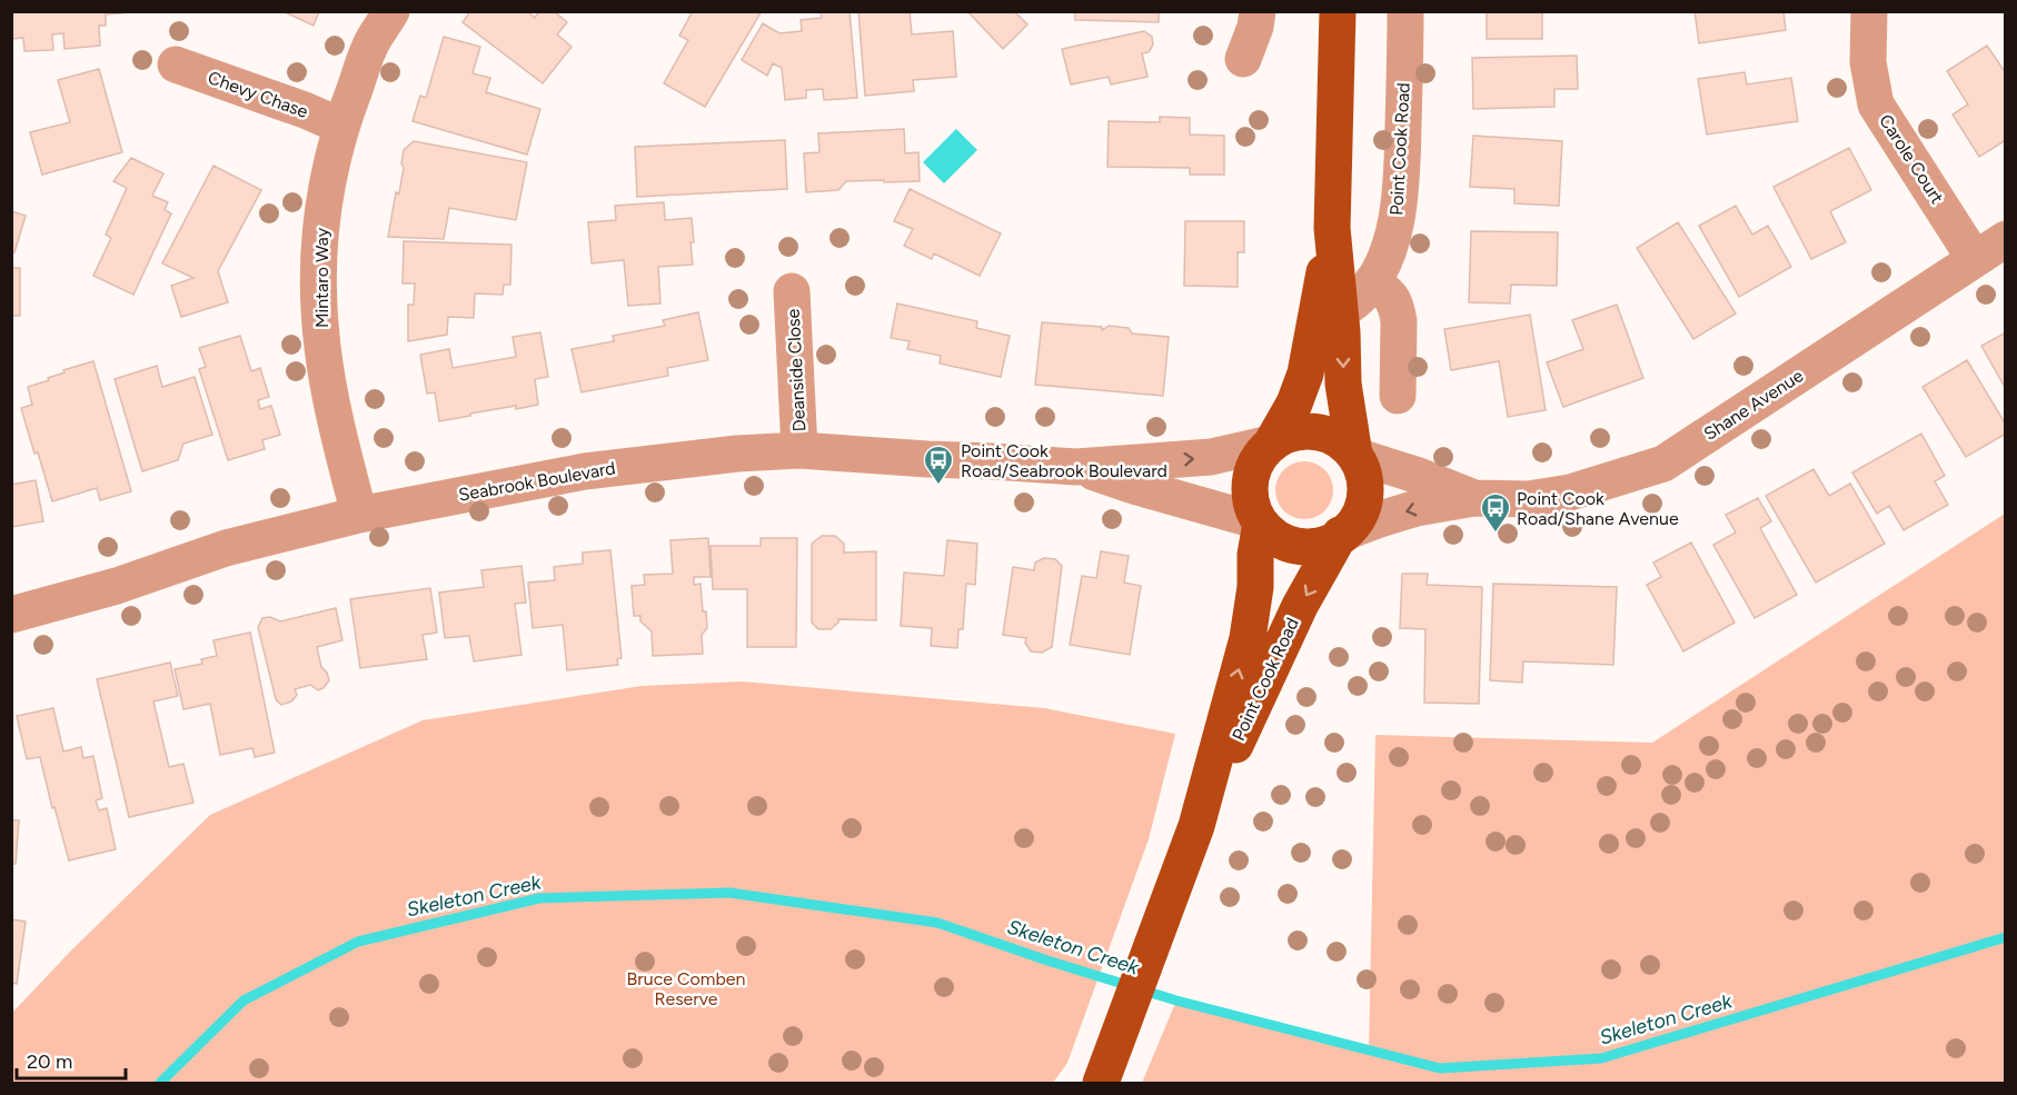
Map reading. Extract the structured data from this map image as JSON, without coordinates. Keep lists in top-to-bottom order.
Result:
{
  "streets": {
    "main road": ["Point Cook Road"],
    "street": [
      "Chevy Chase",
      "Carole Court",
      "Mintaro Way",
      "Deanside Close",
      "Shane Avenue",
      "Seabrook Boulevard"
    ]
  },
  "crossings": [
    ["Chevy Chase", "Mintaro Way"],
    ["Point Cook Road", "Shane Avenue"],
    ["Point Cook Road", "Seabrook Boulevard"],
    ["Carole Court", "Shane Avenue"],
    ["Mintaro Way", "Seabrook Boulevard"],
    ["Deanside Close", "Seabrook Boulevard"],
    ["Shane Avenue", "Seabrook Boulevard"]
  ],
  "water": ["Skeleton Creek"],
  "parks": ["Bruce Comben Reserve"],
  "places": {
    "bus stop": ["Point Cook Road/Seabrook Boulevard", "Point Cook Road/Shane Avenue"]
  },
  "scale_bar": "20 m"
}
